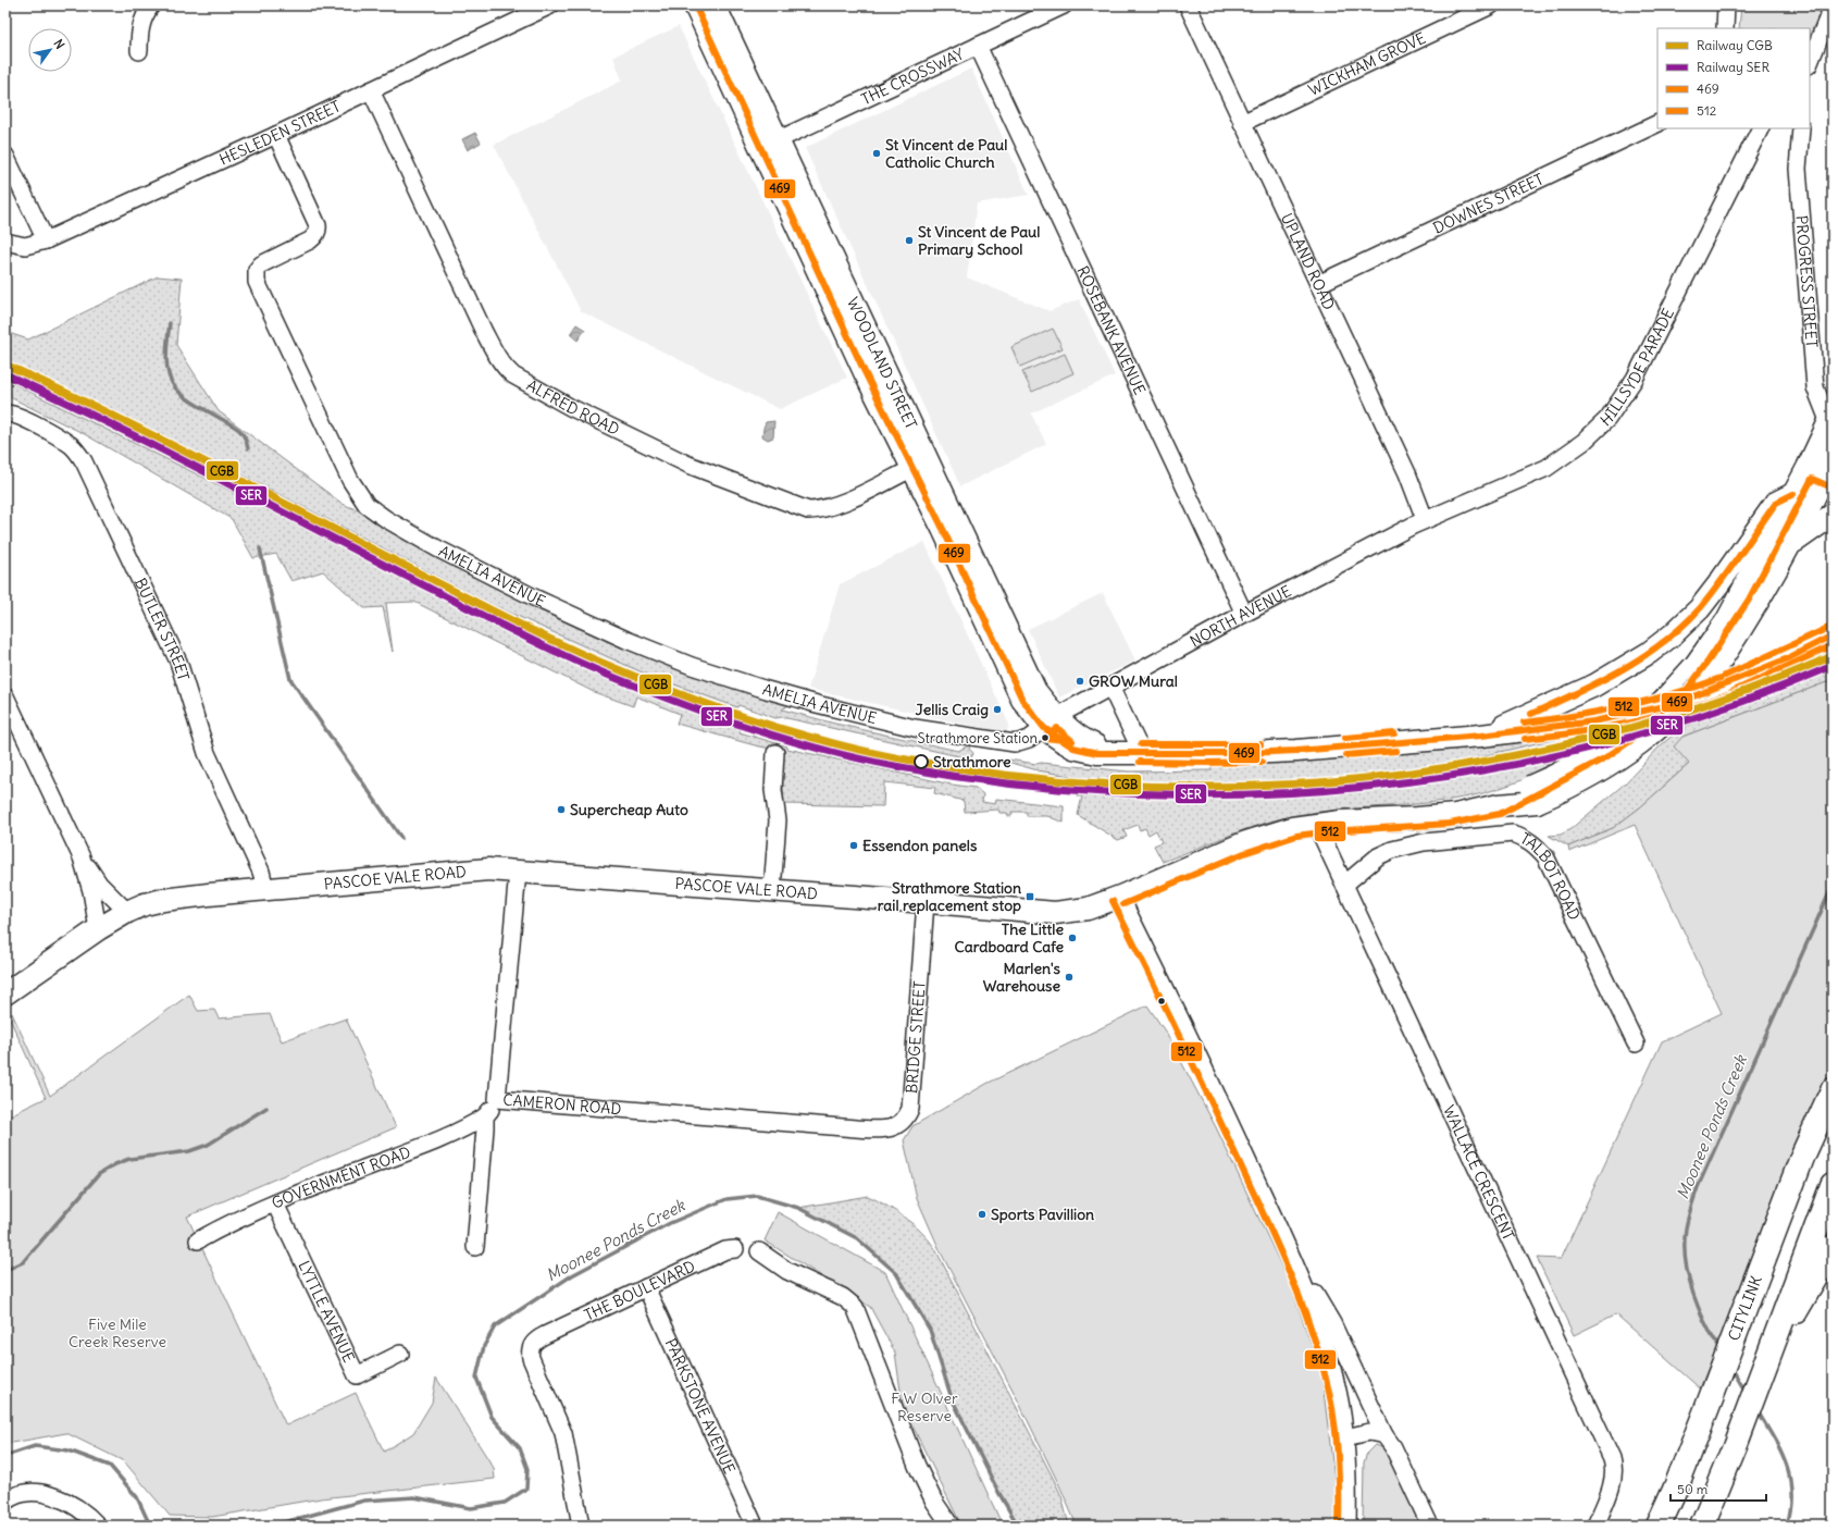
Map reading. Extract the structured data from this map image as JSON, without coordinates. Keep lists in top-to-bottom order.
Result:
{
  "streets": {
    "highway": ["CITYLINK"],
    "main road": ["WOODLAND STREET", "PASCOE VALE ROAD"],
    "street": [
      "WICKHAM GROVE",
      "THE CROSSWAY",
      "HESLEDEN STREET",
      "DOWNES STREET",
      "UPLAND ROAD",
      "PROGRESS STREET",
      "ROSEBANK AVENUE",
      "HILLSYDE PARADE",
      "ALFRED ROAD",
      "AMELIA AVENUE",
      "NORTH AVENUE",
      "BUTLER STREET",
      "TALBOT ROAD",
      "BRIDGE STREET",
      "CAMERON ROAD",
      "WALLACE CRESCENT",
      "GOVERNMENT ROAD",
      "THE BOULEVARD",
      "LYTTLE AVENUE",
      "PARKSTONE AVENUE"
    ]
  },
  "crossings": [
    ["WICKHAM GROVE", "UPLAND ROAD"],
    ["THE CROSSWAY", "ROSEBANK AVENUE"],
    ["THE CROSSWAY", "WOODLAND STREET"],
    ["HESLEDEN STREET", "ALFRED ROAD"],
    ["HESLEDEN STREET", "AMELIA AVENUE"],
    ["DOWNES STREET", "UPLAND ROAD"],
    ["UPLAND ROAD", "HILLSYDE PARADE"],
    ["UPLAND ROAD", "NORTH AVENUE"],
    ["PROGRESS STREET", "PASCOE VALE ROAD"],
    ["ROSEBANK AVENUE", "NORTH AVENUE"],
    ["WOODLAND STREET", "ALFRED ROAD"],
    ["WOODLAND STREET", "AMELIA AVENUE"],
    ["WOODLAND STREET", "NORTH AVENUE"],
    ["HILLSYDE PARADE", "NORTH AVENUE"],
    ["AMELIA AVENUE", "NORTH AVENUE"],
    ["BUTLER STREET", "PASCOE VALE ROAD"],
    ["PASCOE VALE ROAD", "BRIDGE STREET"],
    ["PASCOE VALE ROAD", "CAMERON ROAD"],
    ["PASCOE VALE ROAD", "WALLACE CRESCENT"],
    ["TALBOT ROAD", "WALLACE CRESCENT"],
    ["BRIDGE STREET", "CAMERON ROAD"],
    ["GOVERNMENT ROAD", "LYTTLE AVENUE"],
    ["THE BOULEVARD", "PARKSTONE AVENUE"]
  ],
  "water": ["Moonee Ponds Creek"],
  "parks": ["Five Mile Creek Reserve", "F W Olver Reserve"],
  "places": {
    "other": [
      "St Vincent de Paul Catholic Church",
      "St Vincent de Paul Primary School",
      "GROW Mural",
      "Jellis Craig",
      "Strathmore Station",
      "Strathmore",
      "Supercheap Auto",
      "Essendon panels",
      "The Little Cardboard Cafe",
      "Marlen's Warehouse",
      "Sports Pavillion"
    ],
    "transit": ["Strathmore Station rail replacement stop"]
  },
  "lines": [
    "transit line 469",
    "rail line CGB",
    "rail line SER",
    "transit line 512"
  ],
  "legend": [
    "Railway CGB",
    "Railway SER",
    "469",
    "512"
  ],
  "scale_bar": "50 m",
  "north": "top right"
}
